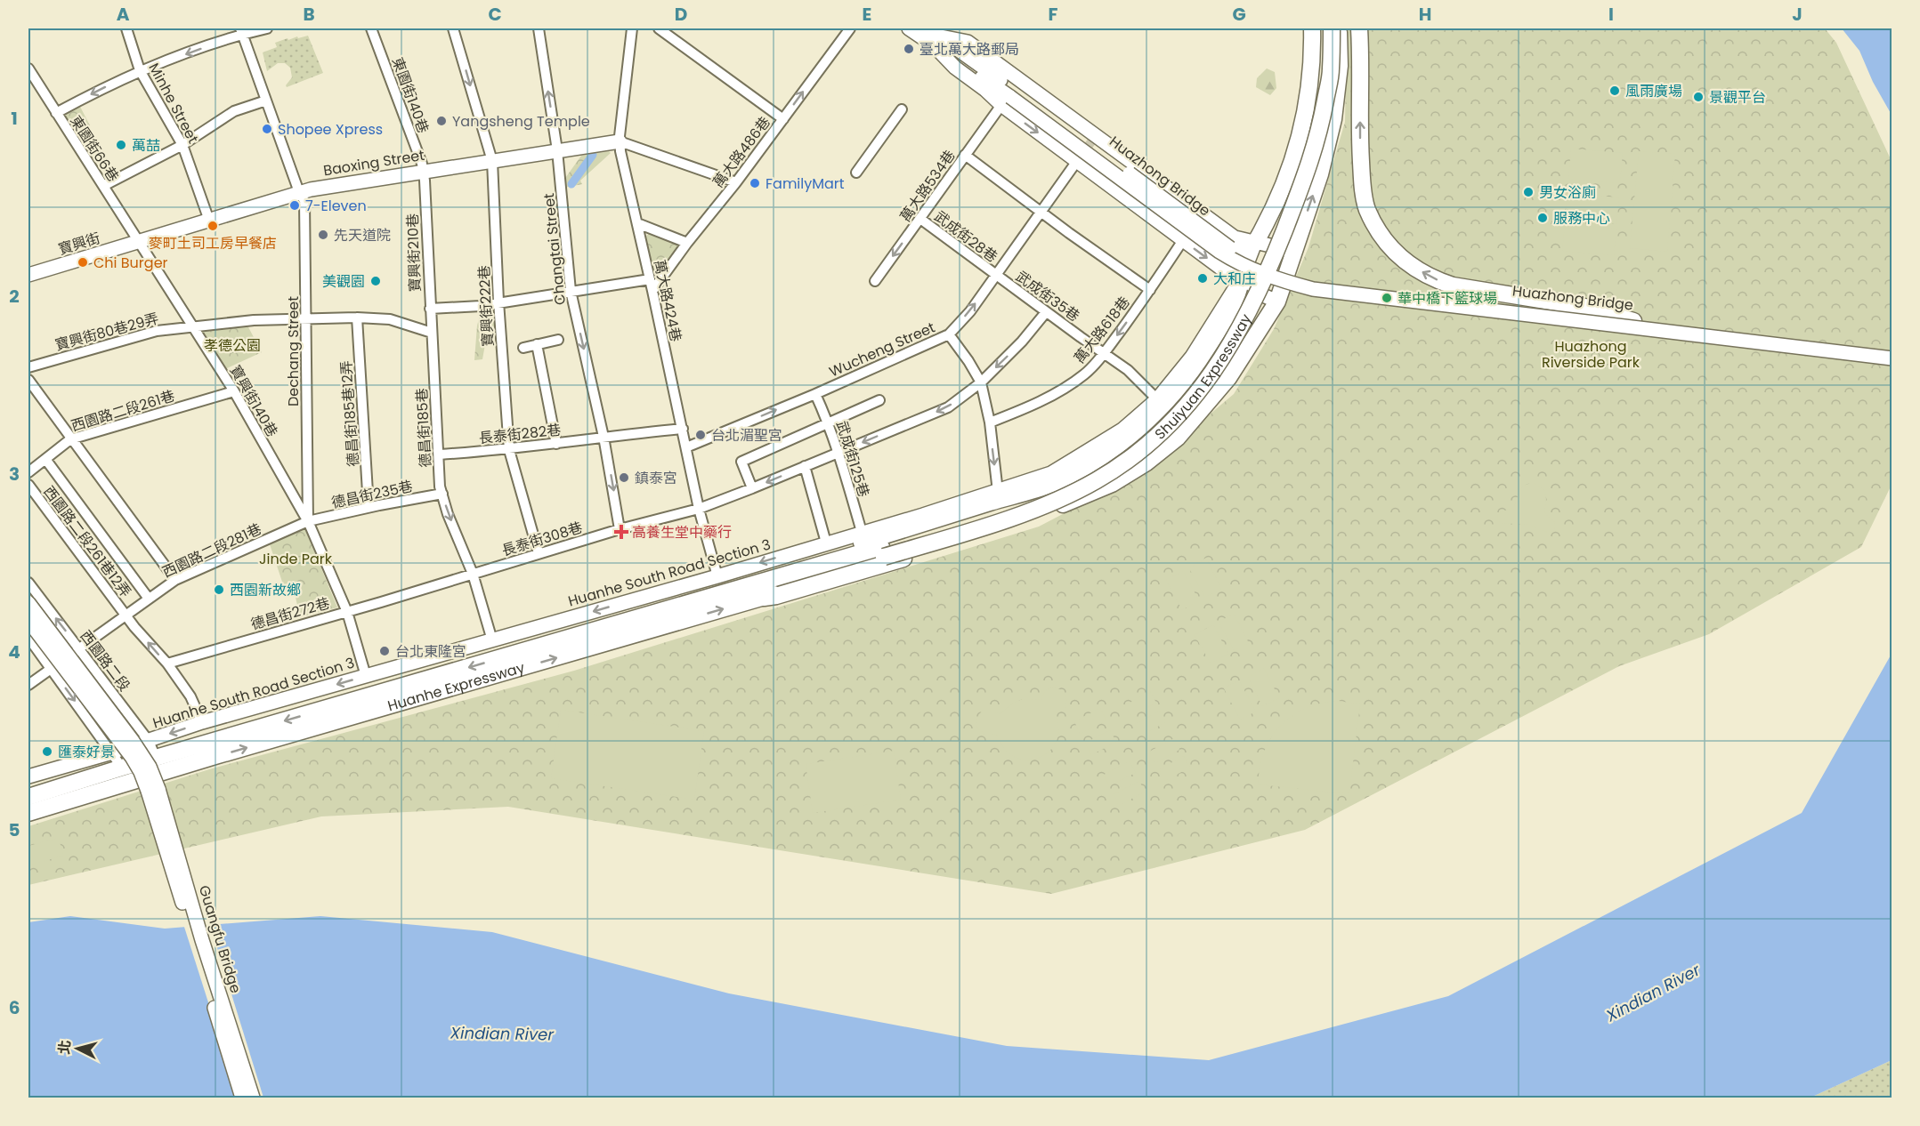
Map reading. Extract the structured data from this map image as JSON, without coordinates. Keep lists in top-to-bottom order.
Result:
{
  "streets": {
    "highway": ["Shuiyuan Expressway", "Huanhe Expressway"],
    "main road": [
      "Baoxing Street",
      "Huazhong Bridge",
      "寶興街",
      "Huanhe South Road Section 3",
      "Guangfu Bridge"
    ],
    "street": [
      "東園街140巷",
      "Minhe Street",
      "東園街66巷",
      "萬大路486巷",
      "萬大路534巷",
      "武成街28巷",
      "Changtai Street",
      "寶興街210巷",
      "武成街35巷",
      "萬大路424巷",
      "寶興街222巷",
      "萬大路618巷",
      "寶興街80巷29弄",
      "Wucheng Street",
      "Dechang Street",
      "寶興街140巷",
      "西園路二段261巷",
      "德昌街185巷12弄",
      "德昌街185巷",
      "長泰街282巷",
      "武成街125巷",
      "德昌街235巷",
      "長泰街308巷",
      "西園路二段261巷12弄",
      "西園路二段281巷",
      "德昌街272巷",
      "西園路二段"
    ]
  },
  "crossings": [
    ["東園街140巷", "Baoxing Street"],
    ["東園街140巷", "寶興街210巷"],
    ["Minhe Street", "Baoxing Street"],
    ["東園街66巷", "Baoxing Street"],
    ["東園街66巷", "寶興街"],
    ["東園街66巷", "寶興街140巷"],
    ["萬大路486巷", "萬大路424巷"],
    ["Baoxing Street", "寶興街"],
    ["Baoxing Street", "Changtai Street"],
    ["Baoxing Street", "寶興街210巷"],
    ["Baoxing Street", "萬大路424巷"],
    ["Baoxing Street", "寶興街222巷"],
    ["Baoxing Street", "Dechang Street"],
    ["Baoxing Street", "寶興街140巷"],
    ["Huazhong Bridge", "萬大路534巷"],
    ["萬大路534巷", "武成街28巷"],
    ["武成街28巷", "武成街35巷"],
    ["武成街28巷", "Wucheng Street"],
    ["寶興街", "寶興街140巷"],
    ["Changtai Street", "長泰街282巷"],
    ["Changtai Street", "長泰街308巷"],
    ["寶興街210巷", "德昌街185巷"],
    ["武成街35巷", "萬大路618巷"],
    ["武成街35巷", "Wucheng Street"],
    ["武成街35巷", "長泰街308巷"],
    ["武成街35巷", "Huanhe South Road Section 3"],
    ["萬大路424巷", "Wucheng Street"],
    ["萬大路424巷", "長泰街282巷"],
    ["萬大路424巷", "長泰街308巷"],
    ["萬大路424巷", "Huanhe South Road Section 3"],
    ["寶興街222巷", "長泰街282巷"],
    ["寶興街222巷", "長泰街308巷"],
    ["寶興街80巷29弄", "Dechang Street"],
    ["寶興街80巷29弄", "寶興街140巷"],
    ["Wucheng Street", "武成街125巷"],
    ["Dechang Street", "寶興街140巷"],
    ["Dechang Street", "德昌街235巷"],
    ["Dechang Street", "長泰街308巷"],
    ["Dechang Street", "西園路二段281巷"],
    ["Dechang Street", "Huanhe South Road Section 3"],
    ["Dechang Street", "德昌街272巷"],
    ["Shuiyuan Expressway", "Huanhe Expressway"],
    ["寶興街140巷", "西園路二段261巷"],
    ["寶興街140巷", "德昌街235巷"],
    ["寶興街140巷", "西園路二段281巷"],
    ["德昌街185巷12弄", "德昌街235巷"],
    ["德昌街185巷", "長泰街282巷"],
    ["德昌街185巷", "德昌街235巷"],
    ["德昌街185巷", "長泰街308巷"],
    ["德昌街185巷", "Huanhe South Road Section 3"],
    ["武成街125巷", "長泰街308巷"],
    ["武成街125巷", "Huanhe South Road Section 3"],
    ["德昌街235巷", "西園路二段281巷"],
    ["長泰街308巷", "德昌街272巷"],
    ["西園路二段261巷12弄", "西園路二段281巷"],
    ["西園路二段261巷12弄", "Huanhe South Road Section 3"],
    ["西園路二段261巷12弄", "德昌街272巷"],
    ["西園路二段281巷", "西園路二段"],
    ["Huanhe South Road Section 3", "西園路二段"],
    ["西園路二段", "Huanhe Expressway"]
  ],
  "one_way": ["Wucheng Street", "長泰街308巷", "Huanhe South Road Section 3"],
  "water": ["Xindian River"],
  "parks": ["孝德公園", "Huazhong Riverside Park", "Jinde Park"],
  "places": {
    "other": [
      "臺北萬大路郵局",
      "風雨廣場",
      "景觀平台",
      "Yangsheng Temple",
      "Shopee Xpress",
      "萬喆",
      "FamilyMart",
      "男女浴廁",
      "7-Eleven",
      "服務中心",
      "麥町土司工房早餐店",
      "先天道院",
      "Chi Burger",
      "大和庄",
      "美觀園",
      "華中橋下籃球場",
      "台北湄聖宮",
      "鎮泰宮",
      "西園新故鄉",
      "台北東隆宮",
      "匯泰好景"
    ],
    "health": ["高養生堂中藥行"]
  },
  "north": "left",
  "grid": {
    "columns": [
      "A",
      "B",
      "C",
      "D",
      "E",
      "F",
      "G",
      "H",
      "I",
      "J"
    ],
    "rows": [
      "1",
      "2",
      "3",
      "4",
      "5",
      "6"
    ]
  }
}
